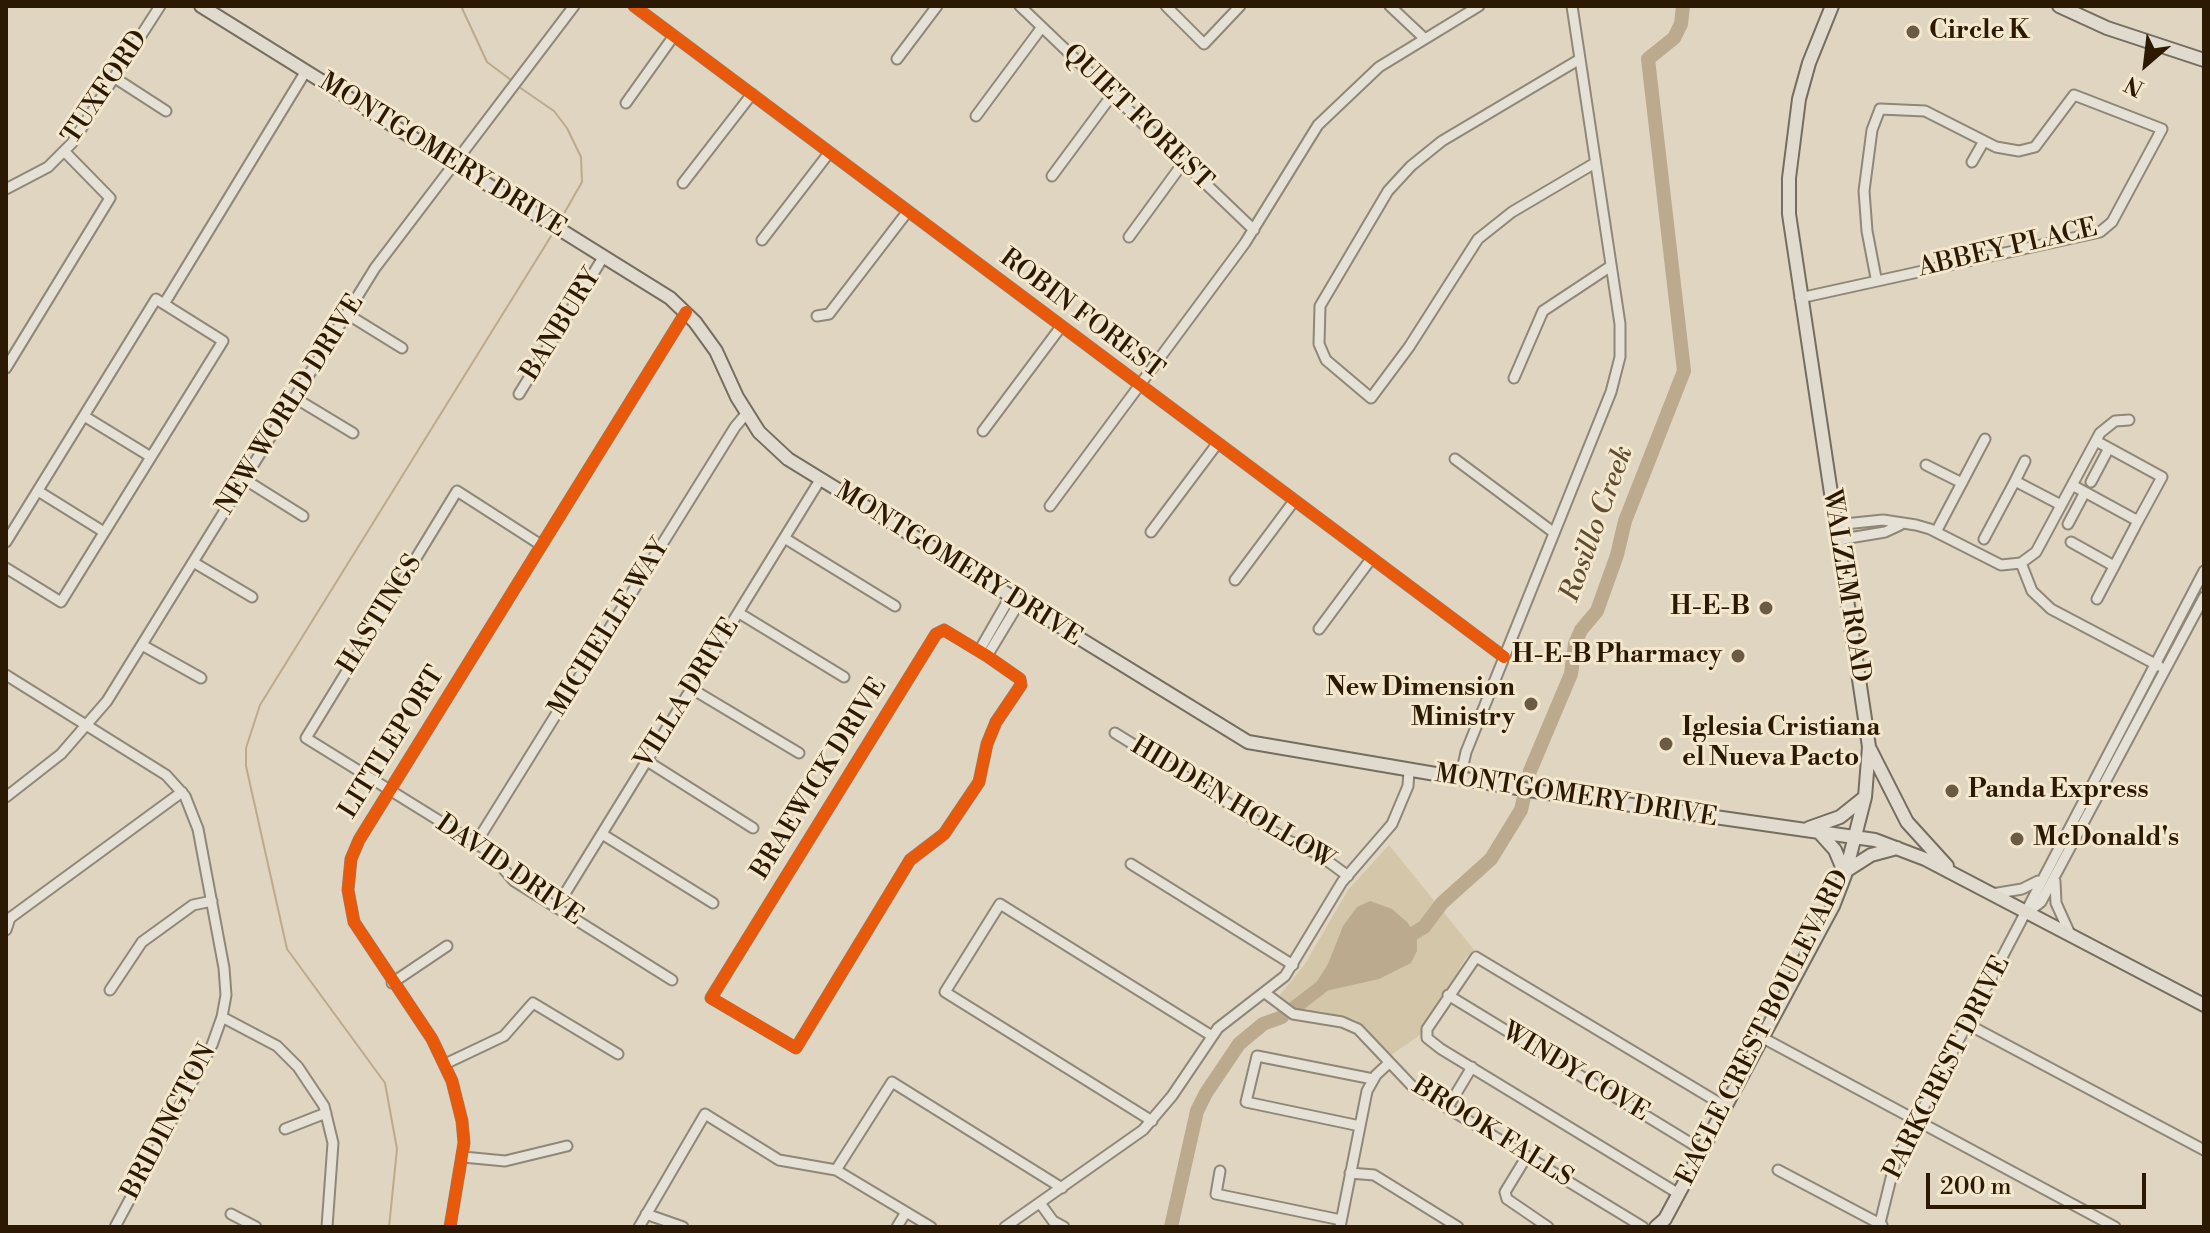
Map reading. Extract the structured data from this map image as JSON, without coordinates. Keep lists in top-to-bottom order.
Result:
{
  "streets": {
    "main road": ["MONTGOMERY DRIVE", "WALZEM ROAD", "EAGLE CREST BOULEVARD"],
    "street": [
      "TUXFORD",
      "QUIET FOREST",
      "ABBEY PLACE",
      "ROBIN FOREST",
      "BANBURY",
      "NEW WORLD DRIVE",
      "HASTINGS",
      "MICHELLE WAY",
      "VILLA DRIVE",
      "LITTLEPORT",
      "BRAEWICK DRIVE",
      "HIDDEN HOLLOW",
      "DAVID DRIVE",
      "PARKCREST DRIVE",
      "WINDY COVE",
      "BRIDINGTON",
      "BROOK FALLS"
    ]
  },
  "crossings": [
    ["MONTGOMERY DRIVE", "BANBURY"],
    ["MONTGOMERY DRIVE", "NEW WORLD DRIVE"],
    ["MONTGOMERY DRIVE", "WALZEM ROAD"],
    ["MONTGOMERY DRIVE", "MICHELLE WAY"],
    ["MONTGOMERY DRIVE", "VILLA DRIVE"],
    ["MONTGOMERY DRIVE", "LITTLEPORT"],
    ["MONTGOMERY DRIVE", "EAGLE CREST BOULEVARD"],
    ["ABBEY PLACE", "WALZEM ROAD"],
    ["WALZEM ROAD", "EAGLE CREST BOULEVARD"],
    ["HASTINGS", "LITTLEPORT"],
    ["HASTINGS", "DAVID DRIVE"],
    ["MICHELLE WAY", "DAVID DRIVE"],
    ["VILLA DRIVE", "DAVID DRIVE"],
    ["LITTLEPORT", "DAVID DRIVE"],
    ["EAGLE CREST BOULEVARD", "WINDY COVE"]
  ],
  "water": ["Rosillo Creek"],
  "places": [
    "Circle K",
    "H-E-B",
    "H-E-B Pharmacy",
    "New Dimension Ministry",
    "Iglesia Cristiana el Nueva Pacto",
    "Panda Express",
    "McDonald's"
  ],
  "scale_bar": "200 m",
  "north": "bottom left"
}
